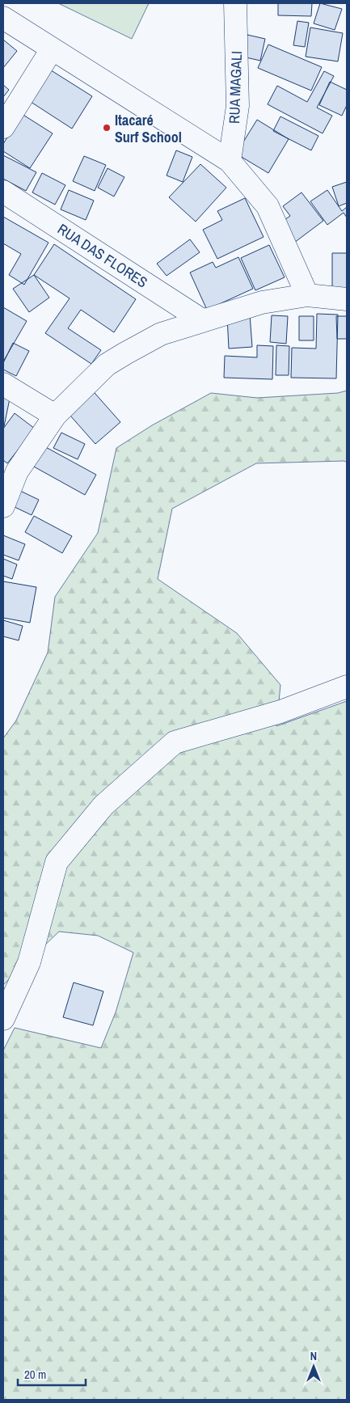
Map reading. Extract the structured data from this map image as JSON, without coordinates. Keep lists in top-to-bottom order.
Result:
{
  "streets": {
    "street": ["RUA MAGALI", "RUA DAS FLORES"]
  },
  "places": ["Itacaré Surf School"],
  "scale_bar": "20 m",
  "north": "top"
}
